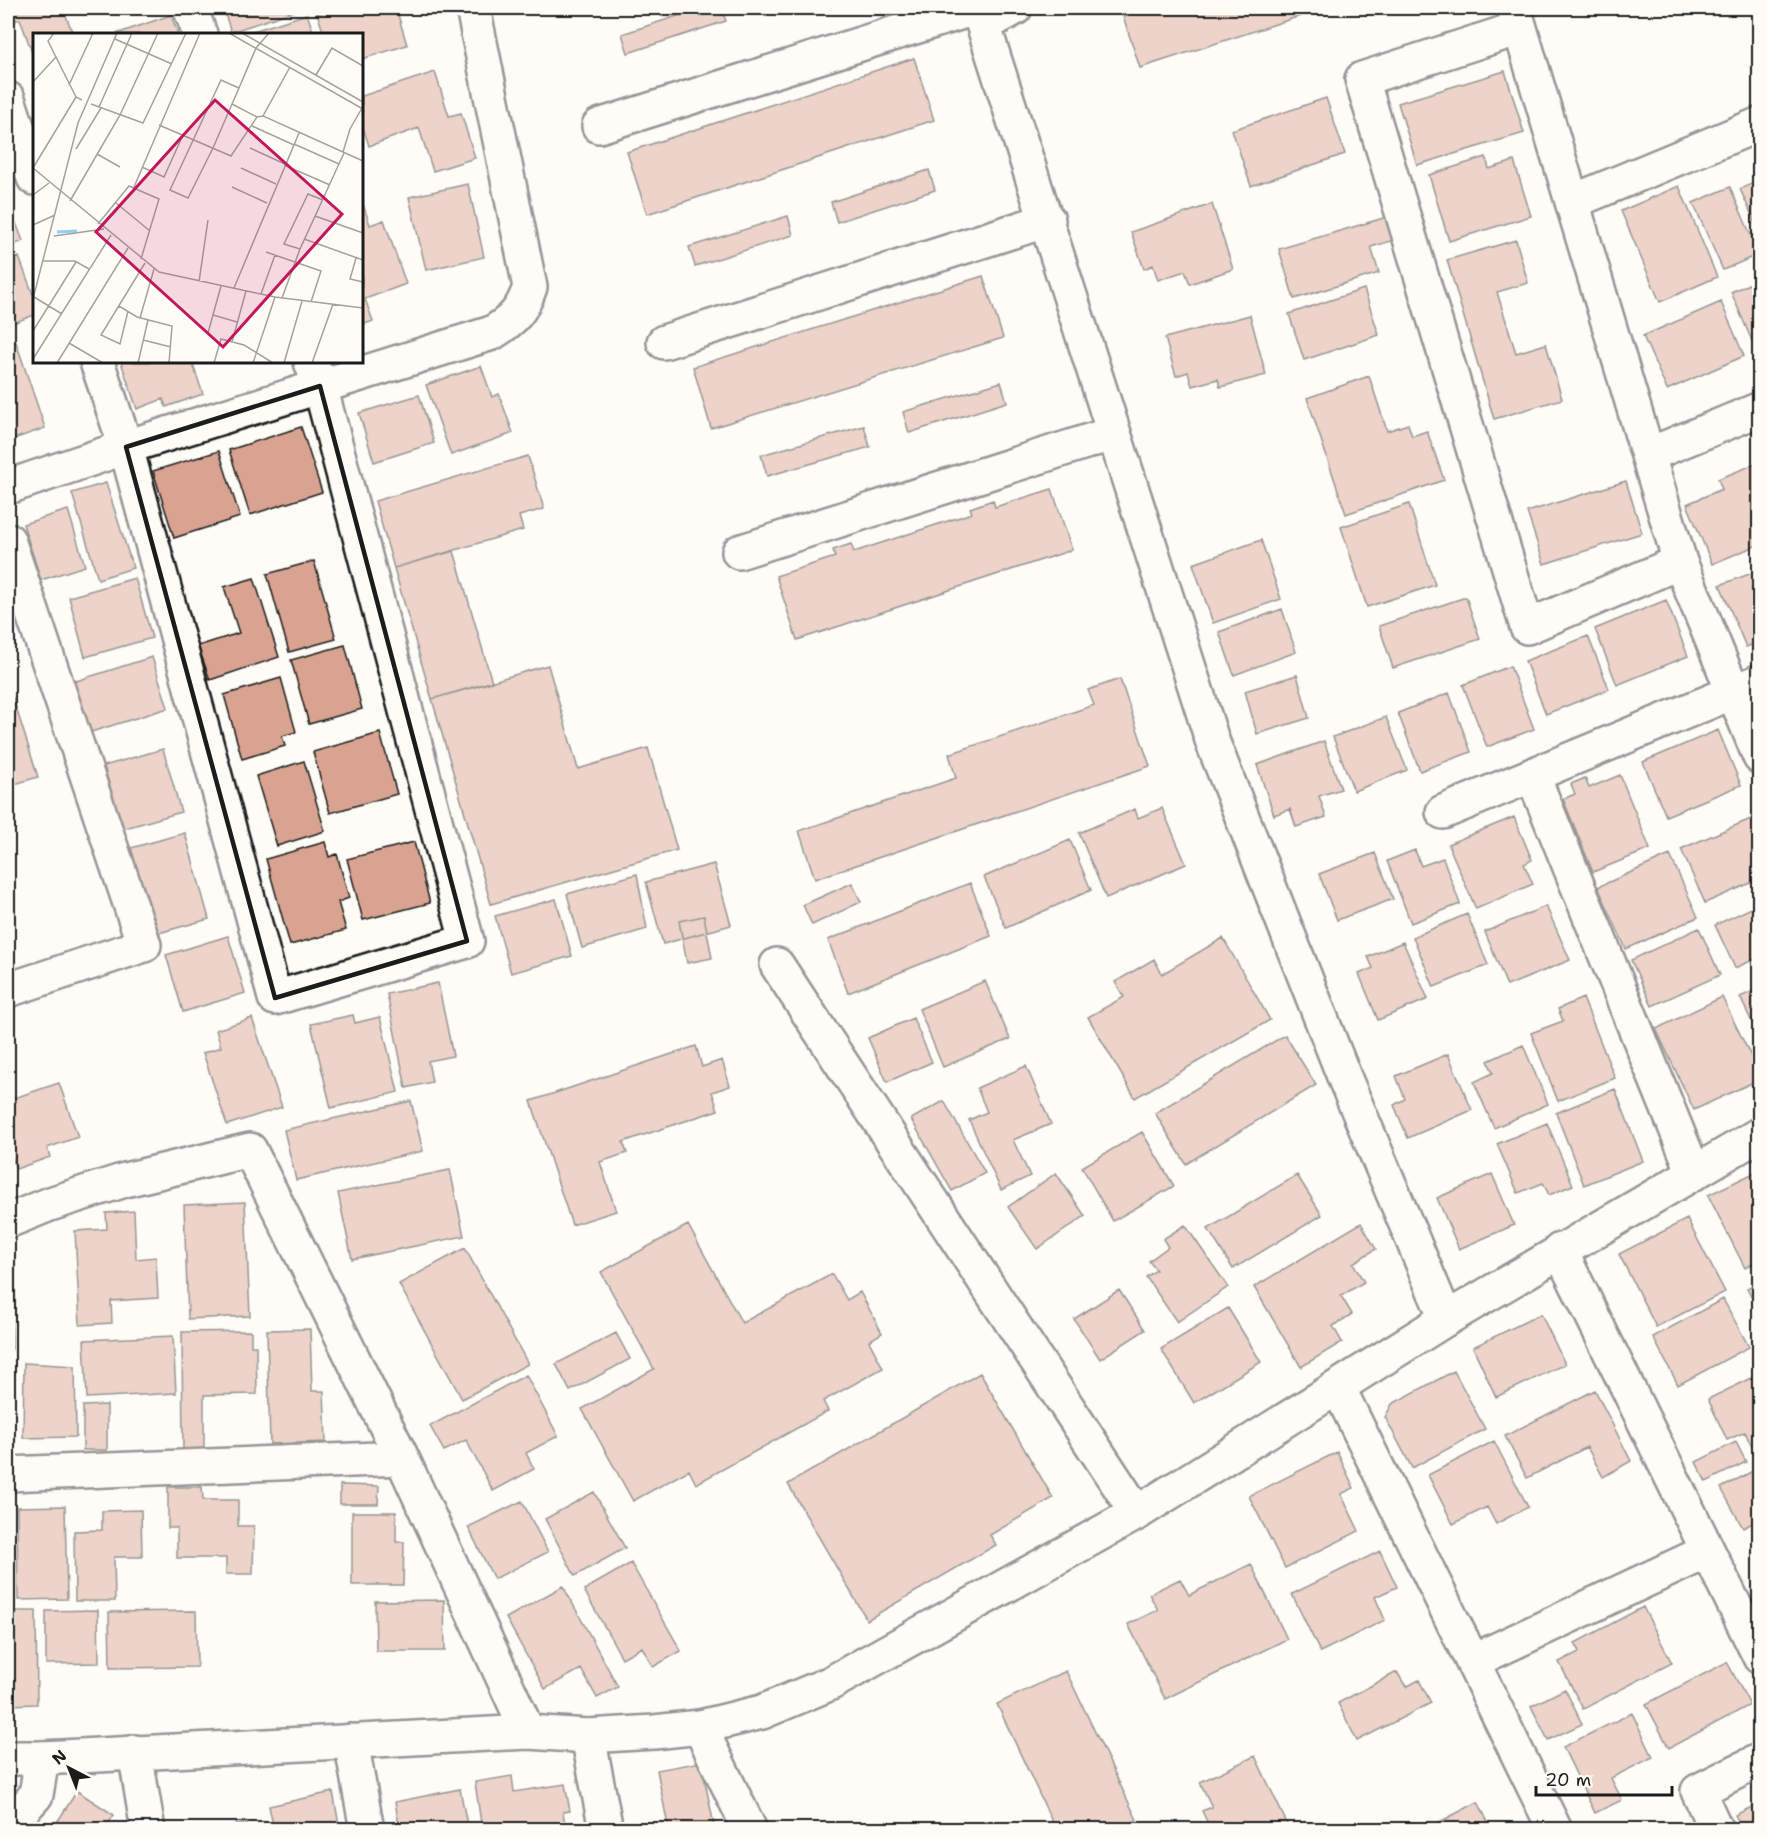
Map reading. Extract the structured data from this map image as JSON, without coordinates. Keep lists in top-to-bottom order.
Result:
{
  "scale_bar": "20 m",
  "north": "top left"
}
